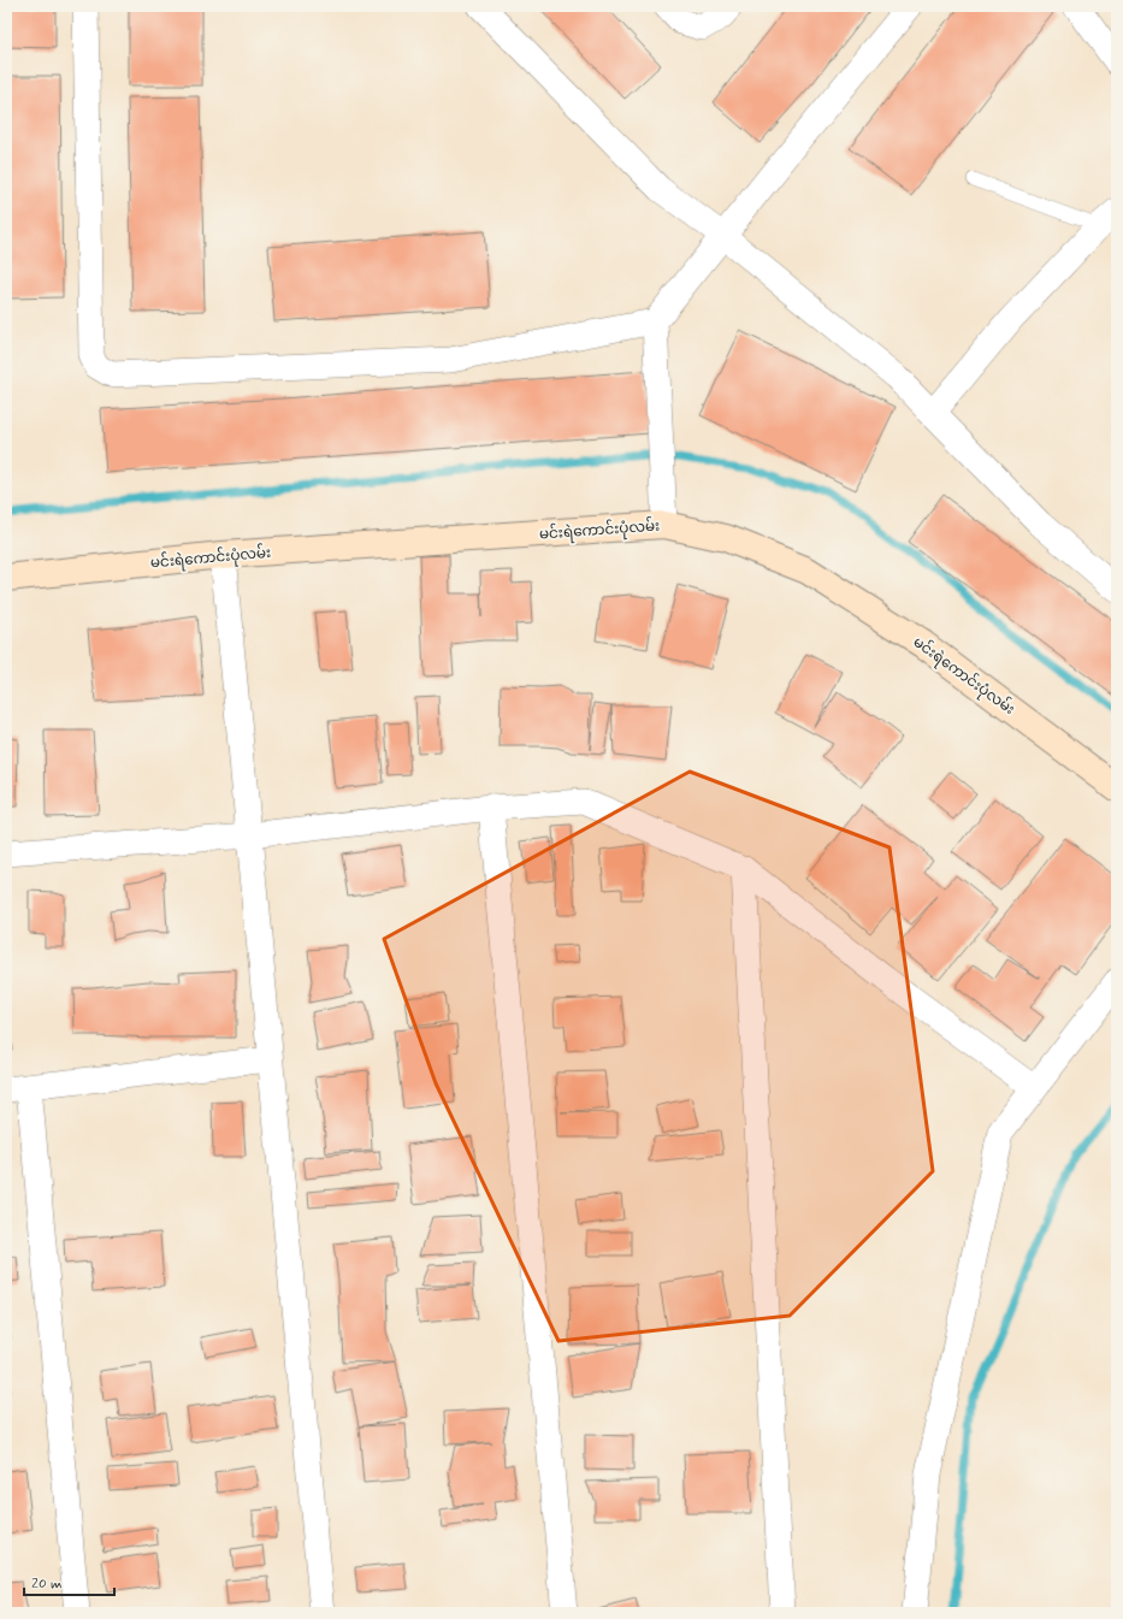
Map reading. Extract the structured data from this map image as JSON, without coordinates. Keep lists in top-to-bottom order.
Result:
{
  "streets": {
    "street": ["မင်းရဲကောင်းပုံလမ်း"]
  },
  "scale_bar": "20 m"
}
